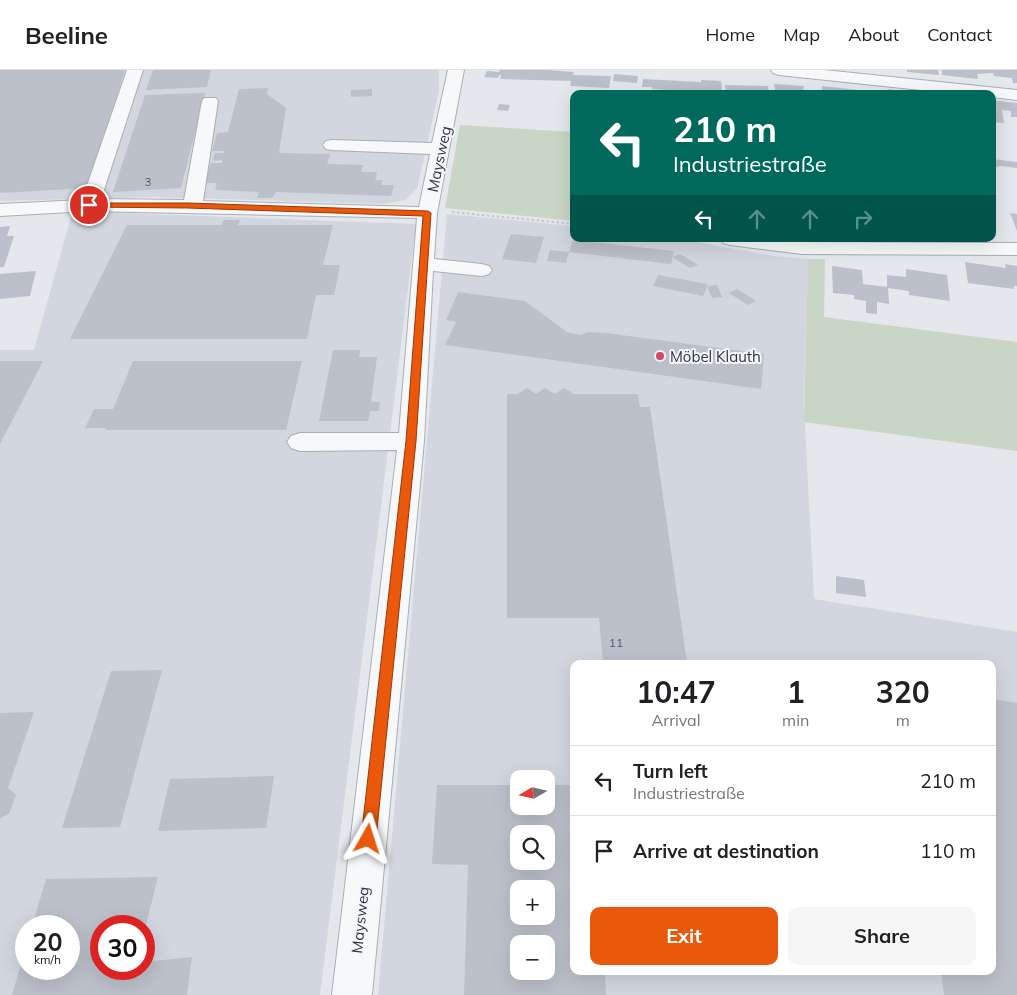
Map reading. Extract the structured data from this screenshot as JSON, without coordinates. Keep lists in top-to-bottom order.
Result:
{
  "streets": {
    "street": ["Maysweg"]
  },
  "places": ["Möbel Klauth"],
  "house_numbers": ["3", "11"],
  "north": "left",
  "page": {
    "header": "Beeline",
    "nav": [
      "Home",
      "Map",
      "About",
      "Contact"
    ],
    "turn": ["210 m", "Industriestraße"],
    "eta": [
      "10:47",
      "Arrival",
      "1",
      "min",
      "320",
      "m"
    ],
    "list": [
      {
        "name": "Turn left",
        "note": "Industriestraße",
        "value": "210 m"
      },
      {
        "name": "Arrive at destination",
        "value": "110 m"
      }
    ],
    "map_buttons": ["+", "−"],
    "buttons": ["Exit", "Share"],
    "speed": "20 km/h",
    "limit": "30"
  }
}
